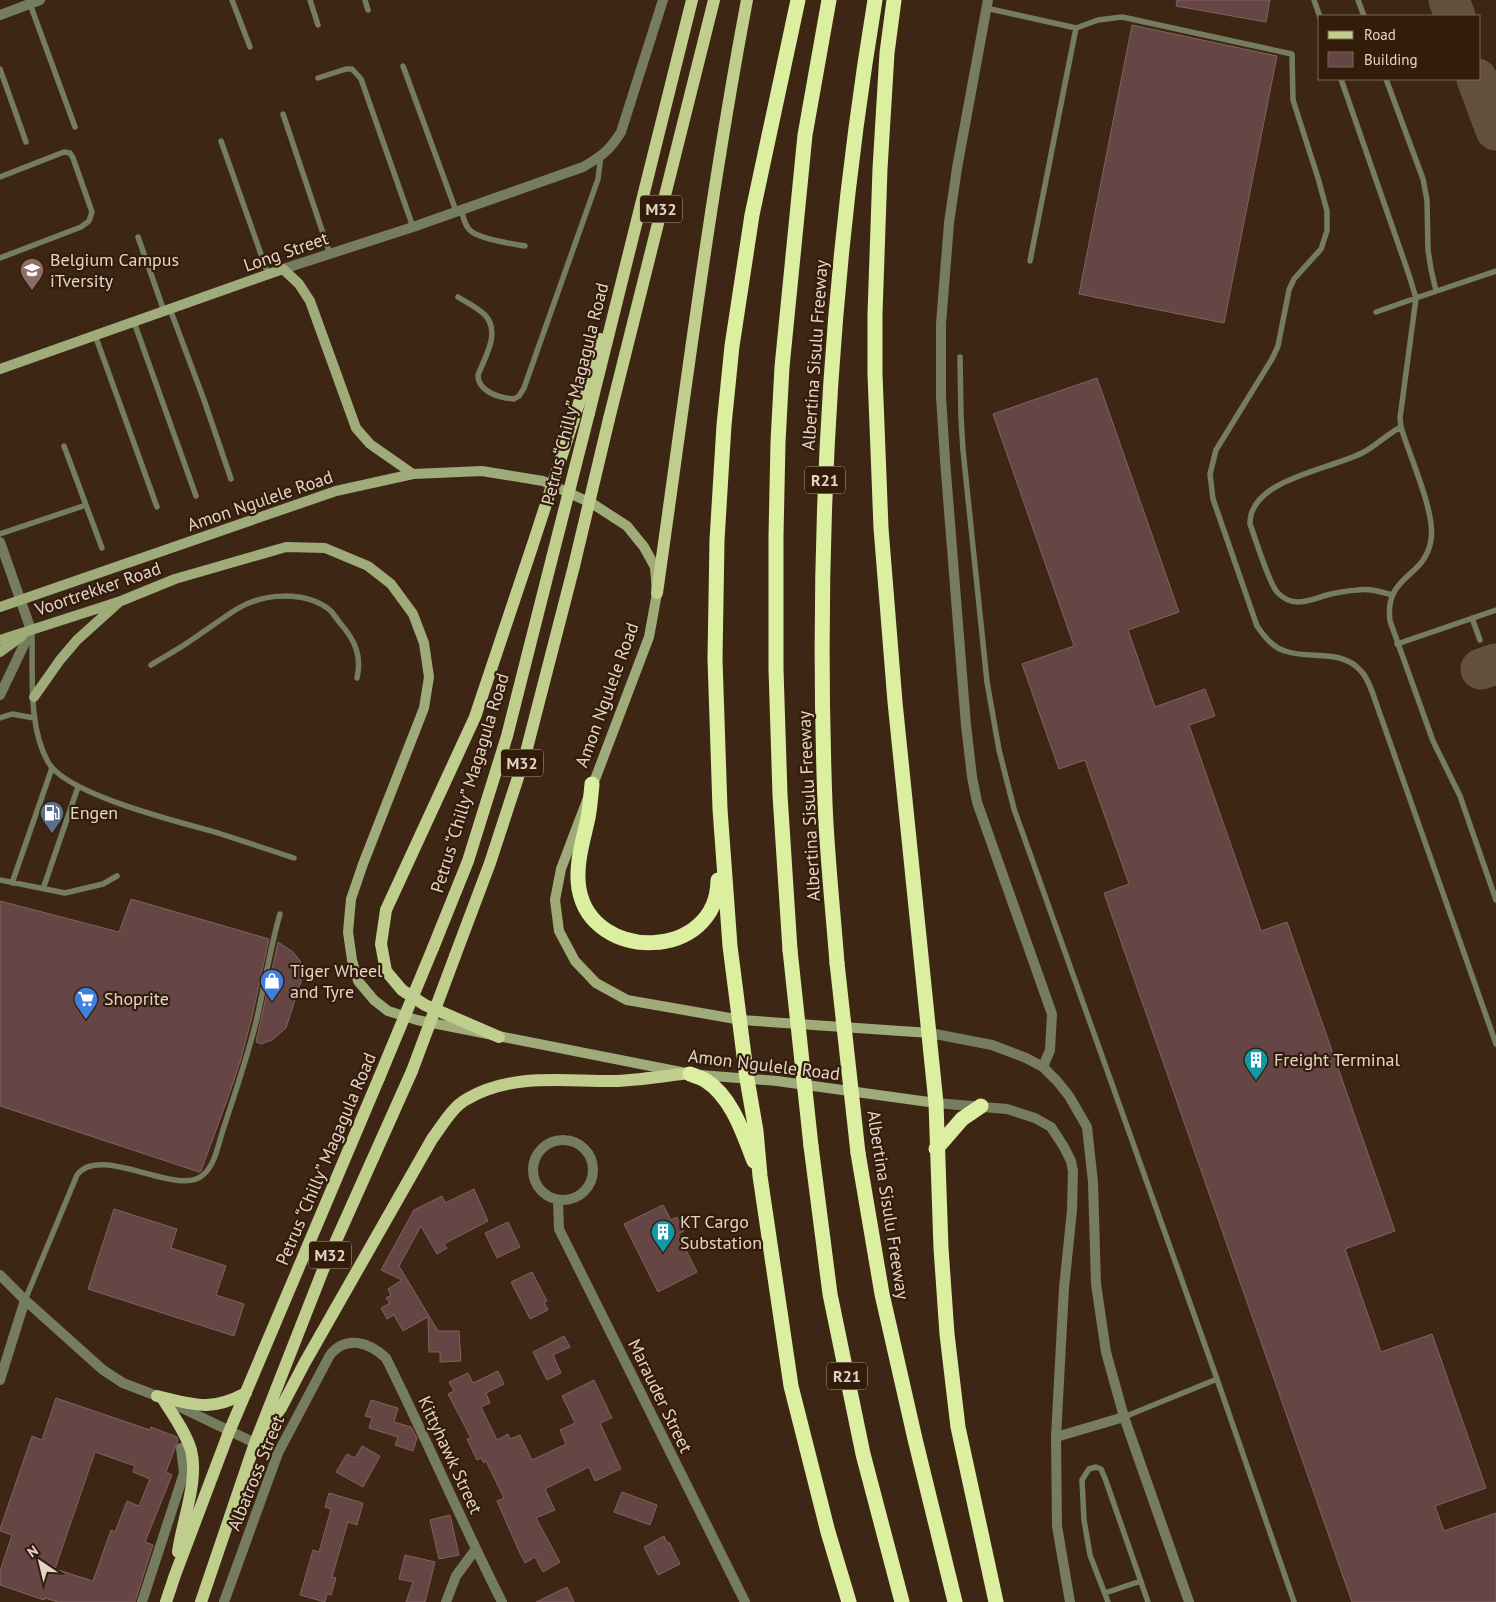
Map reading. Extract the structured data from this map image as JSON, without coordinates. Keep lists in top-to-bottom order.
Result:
{
  "streets": {
    "highway": ["Albertina Sisulu Freeway", "R21"],
    "main road": [
      "M32",
      "Long Street",
      "Petrus “Chilly” Magagula Road",
      "Amon Ngulele Road",
      "Voortrekker Road"
    ],
    "street": ["Marauder Street", "Kittyhawk Street", "Albatross Street"]
  },
  "crossings": [
    ["Amon Ngulele Road", "Voortrekker Road"],
    ["Kittyhawk Street", "Albatross Street"]
  ],
  "places": {
    "school or university": ["Belgium Campus iTversity"],
    "fuel station": ["Engen"],
    "shop": ["Tiger Wheel and Tyre"],
    "supermarket": ["Shoprite"],
    "building": ["Freight Terminal", "KT Cargo Substation"]
  },
  "legend": ["Road", "Building"],
  "north": "top left"
}
